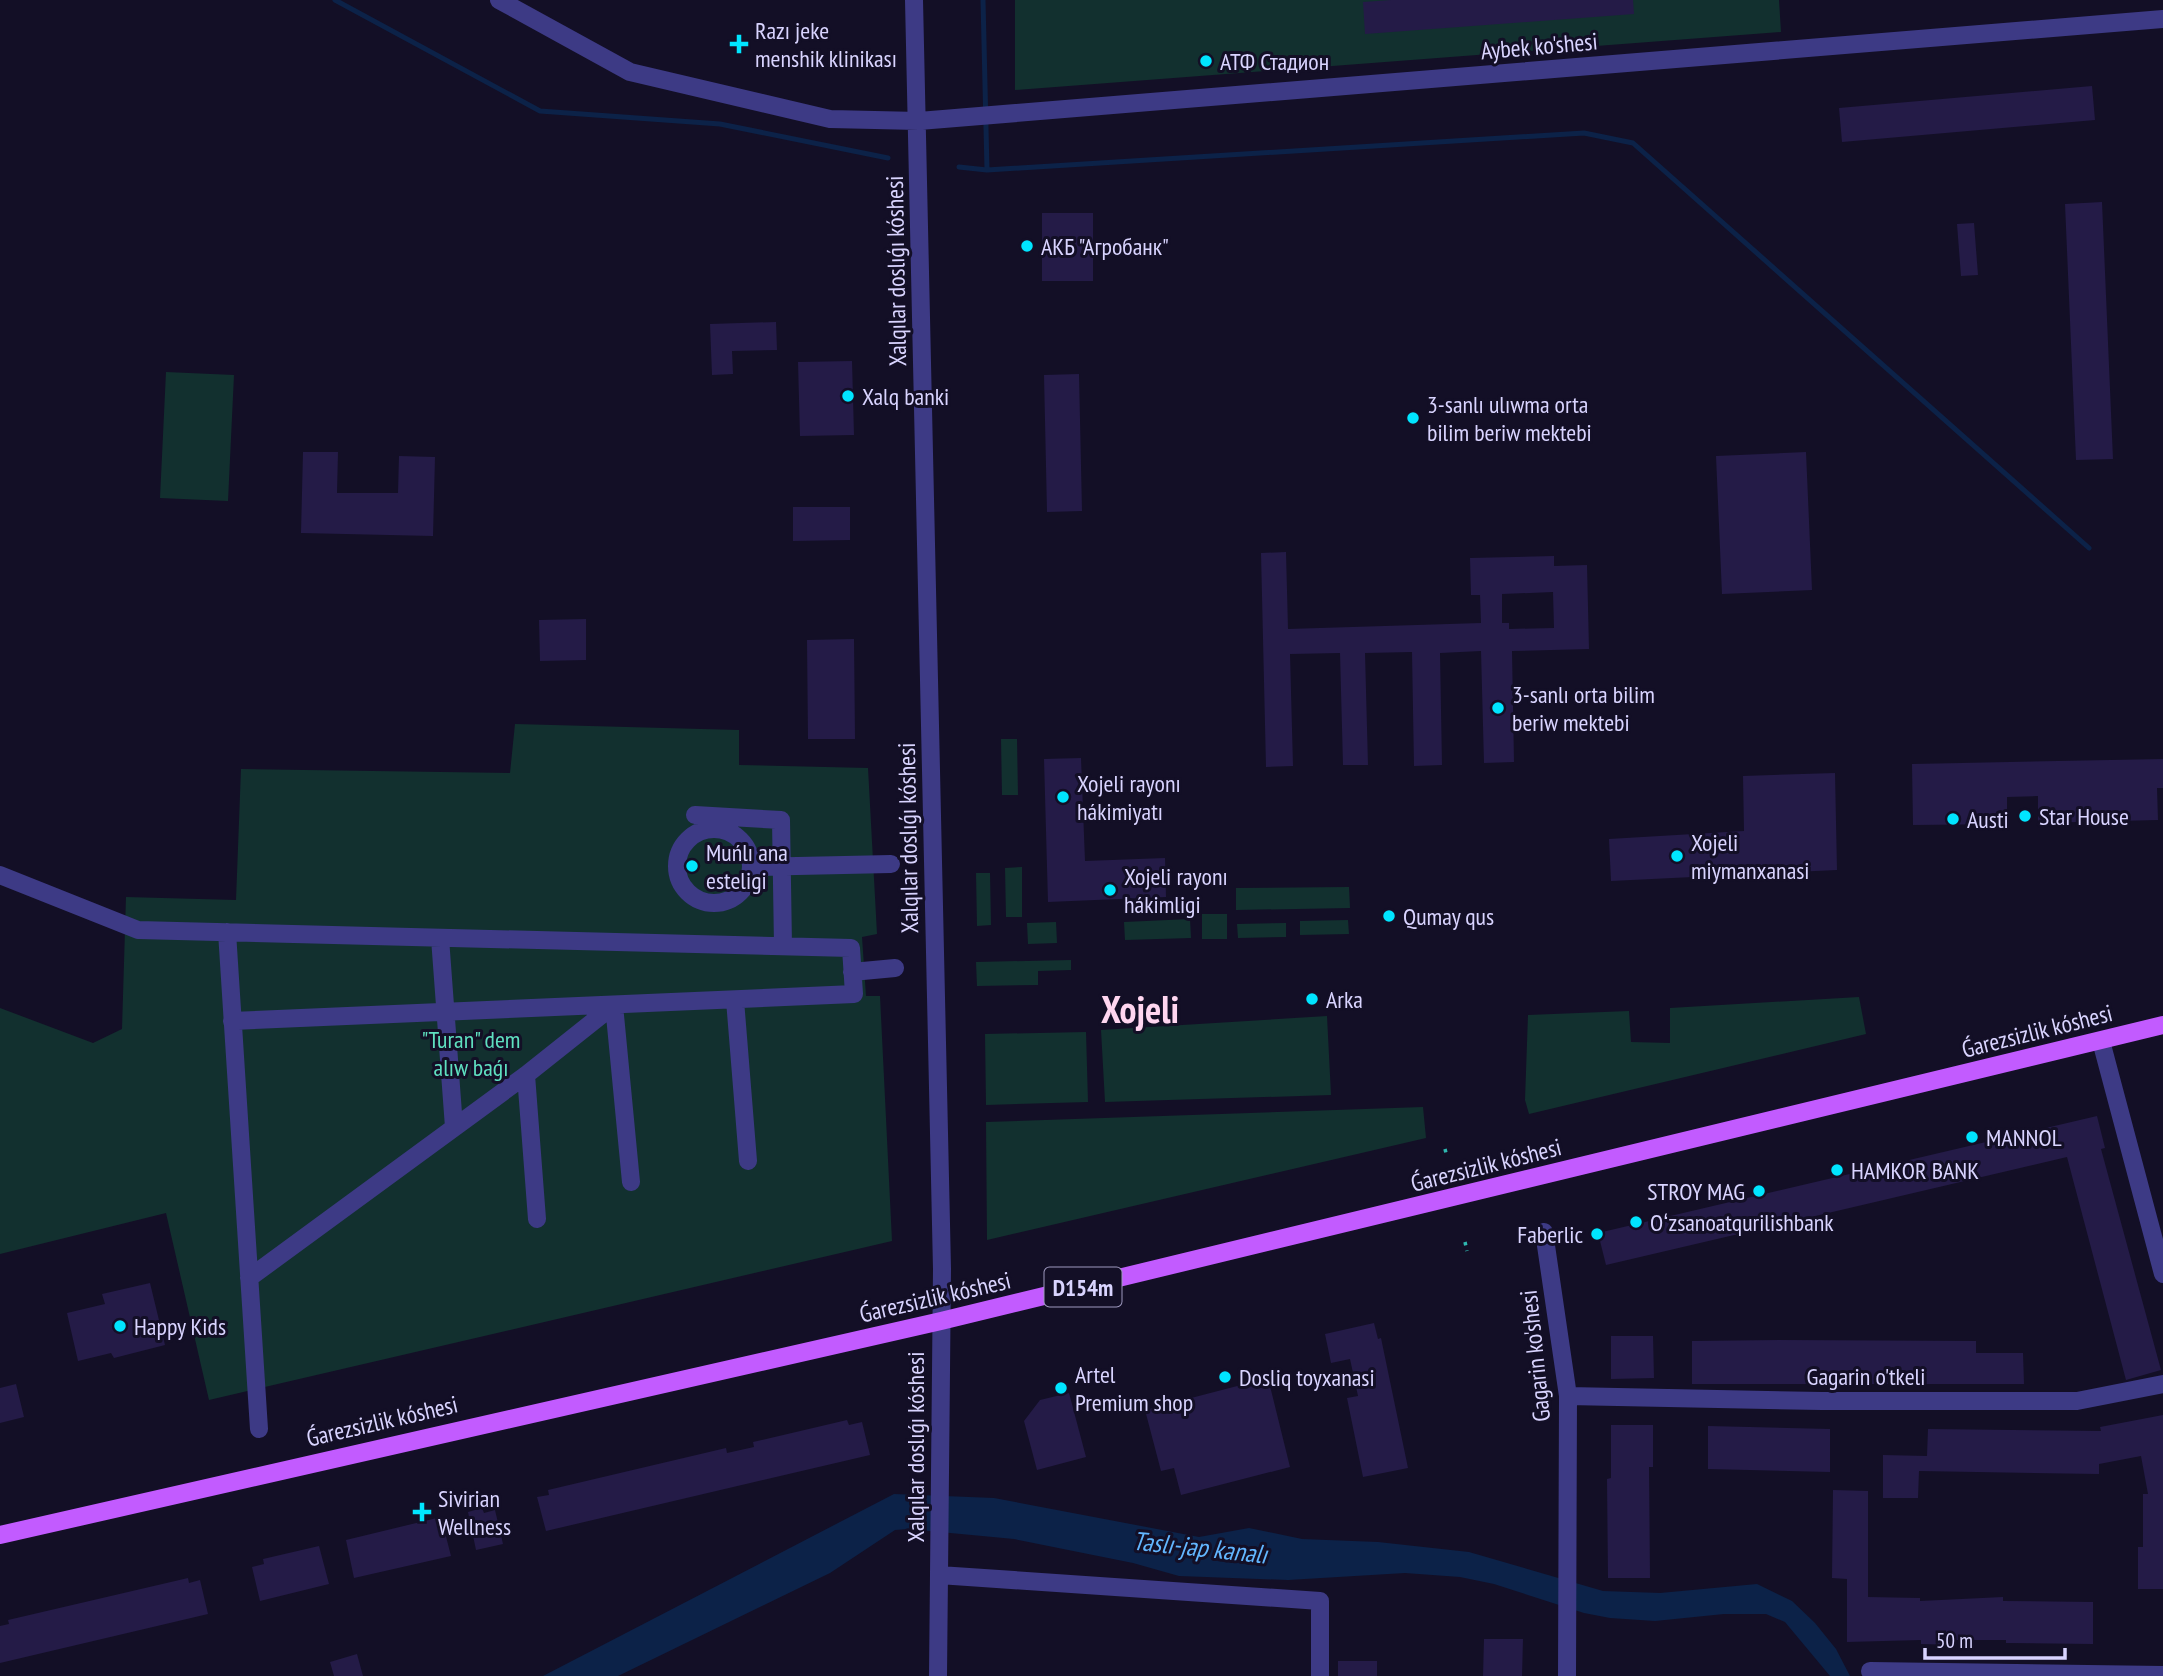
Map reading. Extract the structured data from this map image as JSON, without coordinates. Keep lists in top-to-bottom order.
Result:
{
  "streets": {
    "main road": ["Ǵarezsizlik kóshesi", "D154m"],
    "street": [
      "Aybek ko'shesi",
      "Xalqılar doslıǵı kóshesi",
      "Gagarin ko'shesi",
      "Gagarin o'tkeli"
    ]
  },
  "crossings": [
    ["Aybek ko'shesi", "Xalqılar doslıǵı kóshesi"],
    ["Xalqılar doslıǵı kóshesi", "Ǵarezsizlik kóshesi"],
    ["Gagarin ko'shesi", "Gagarin o'tkeli"]
  ],
  "districts": ["Xojeli"],
  "water": ["Taslı-jap kanalı"],
  "parks": ["\"Turan\" dem alıw baǵı"],
  "places": {
    "health": ["Razı jeke menshik klinikası", "Sivirian Wellness"],
    "other": [
      "АТФ Стадион",
      "АКБ \"Агробанк\"",
      "Xalq banki",
      "3-sanlı ulıwma orta bilim beriw mektebi",
      "3-sanlı orta bilim beriw mektebi",
      "Xojeli rayonı hákimiyatı",
      "Star House",
      "Austi",
      "Xojeli miymanxanasi",
      "Muńlı ana esteligi",
      "Xojeli rayonı hákimligi",
      "Qumay qus",
      "Arka",
      "MANNOL",
      "HAMKOR BANK",
      "STROY MAG",
      "Oʻzsanoatqurilishbank",
      "Faberlic",
      "Happy Kids",
      "Dosliq toyxanasi",
      "Artel Premium shop"
    ]
  },
  "scale_bar": "50 m"
}
